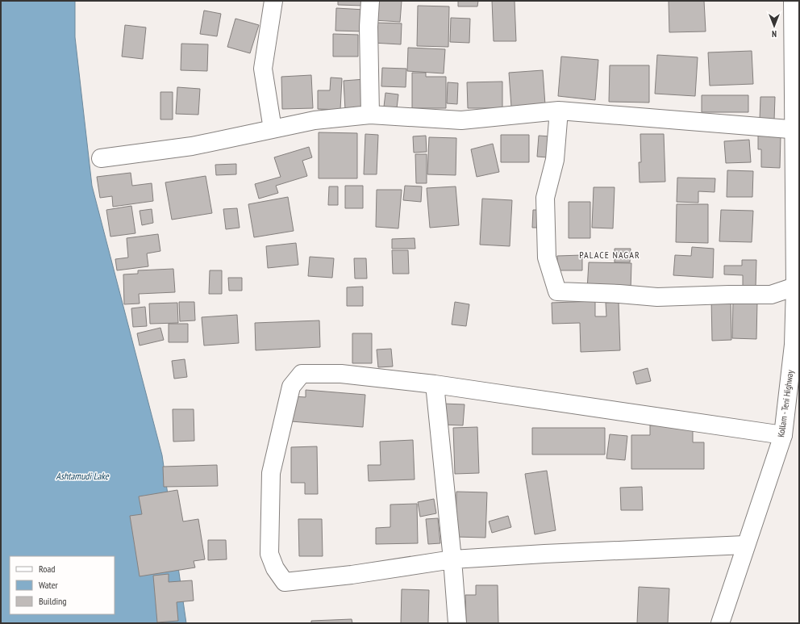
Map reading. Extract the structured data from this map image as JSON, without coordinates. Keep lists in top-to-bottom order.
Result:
{
  "streets": {
    "street": ["Kollam - Teni Highway"]
  },
  "districts": ["PALACE NAGAR"],
  "water": ["Ashtamudi Lake"],
  "legend": ["Road", "Water", "Building"],
  "north": "bottom"
}
